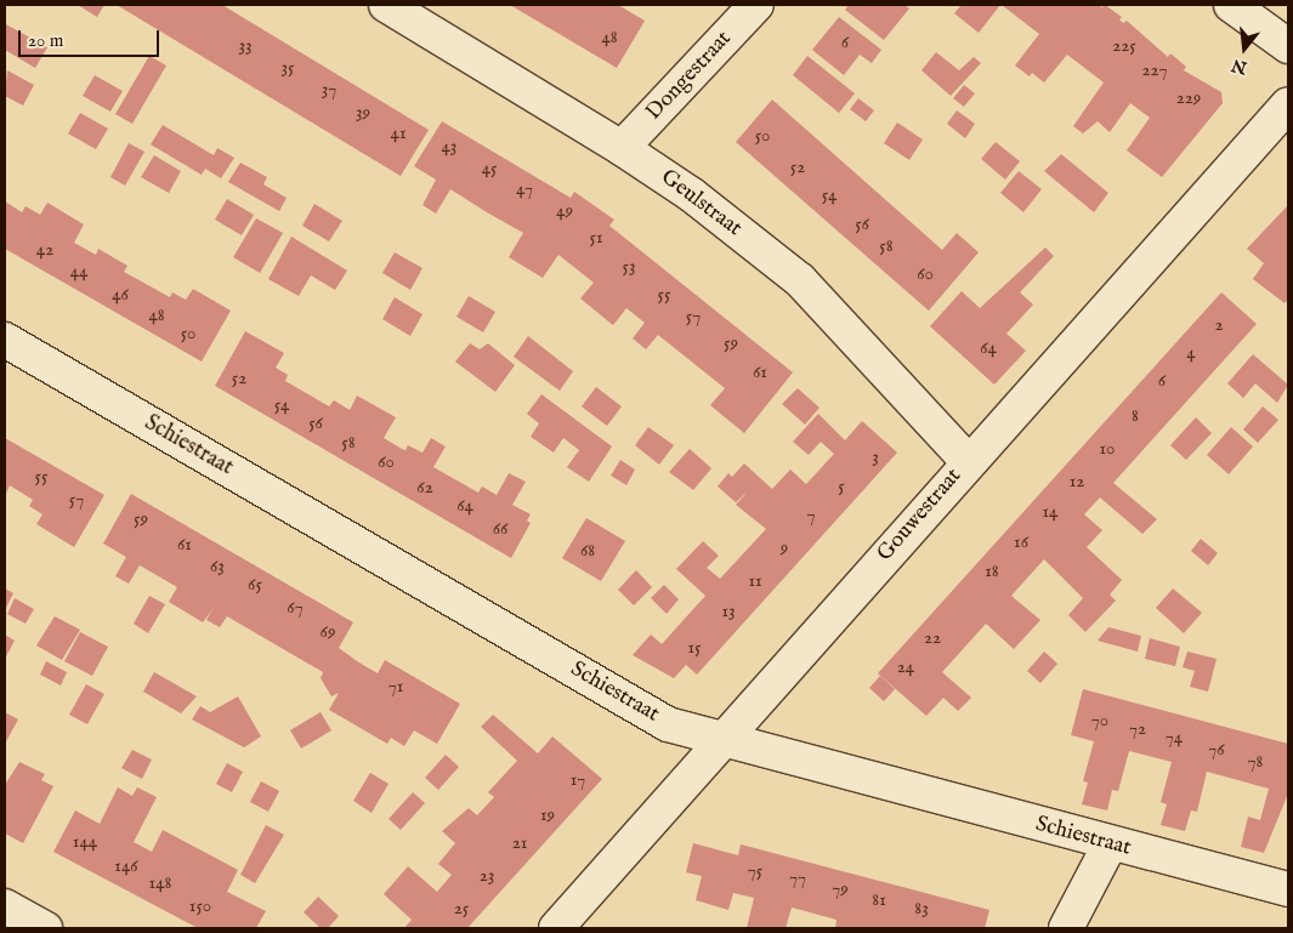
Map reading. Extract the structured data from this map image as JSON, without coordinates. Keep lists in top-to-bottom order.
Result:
{
  "streets": {
    "street": [
      "Dongestraat",
      "Geulstraat",
      "Schiestraat",
      "Gouwestraat"
    ]
  },
  "crossings": [
    ["Dongestraat", "Geulstraat"],
    ["Geulstraat", "Gouwestraat"],
    ["Schiestraat", "Gouwestraat"]
  ],
  "house_numbers": [
    "48",
    "6",
    "33",
    "225",
    "35",
    "227",
    "37",
    "229",
    "39",
    "41",
    "50",
    "43",
    "52",
    "45",
    "47",
    "54",
    "49",
    "56",
    "51",
    "58",
    "42",
    "53",
    "44",
    "60",
    "46",
    "55",
    "48",
    "57",
    "2",
    "50",
    "59",
    "64",
    "4",
    "61",
    "52",
    "6",
    "54",
    "8",
    "56",
    "58",
    "10",
    "3",
    "60",
    "55",
    "12",
    "5",
    "62",
    "57",
    "64",
    "14",
    "7",
    "59",
    "66",
    "16",
    "61",
    "9",
    "68",
    "63",
    "18",
    "11",
    "65",
    "67",
    "13",
    "69",
    "22",
    "15",
    "24",
    "71",
    "70",
    "72",
    "74",
    "76",
    "78",
    "17",
    "19",
    "144",
    "21",
    "146",
    "75",
    "23",
    "77",
    "148",
    "79",
    "81",
    "150",
    "25",
    "83"
  ],
  "scale_bar": "20 m",
  "north": "bottom"
}
